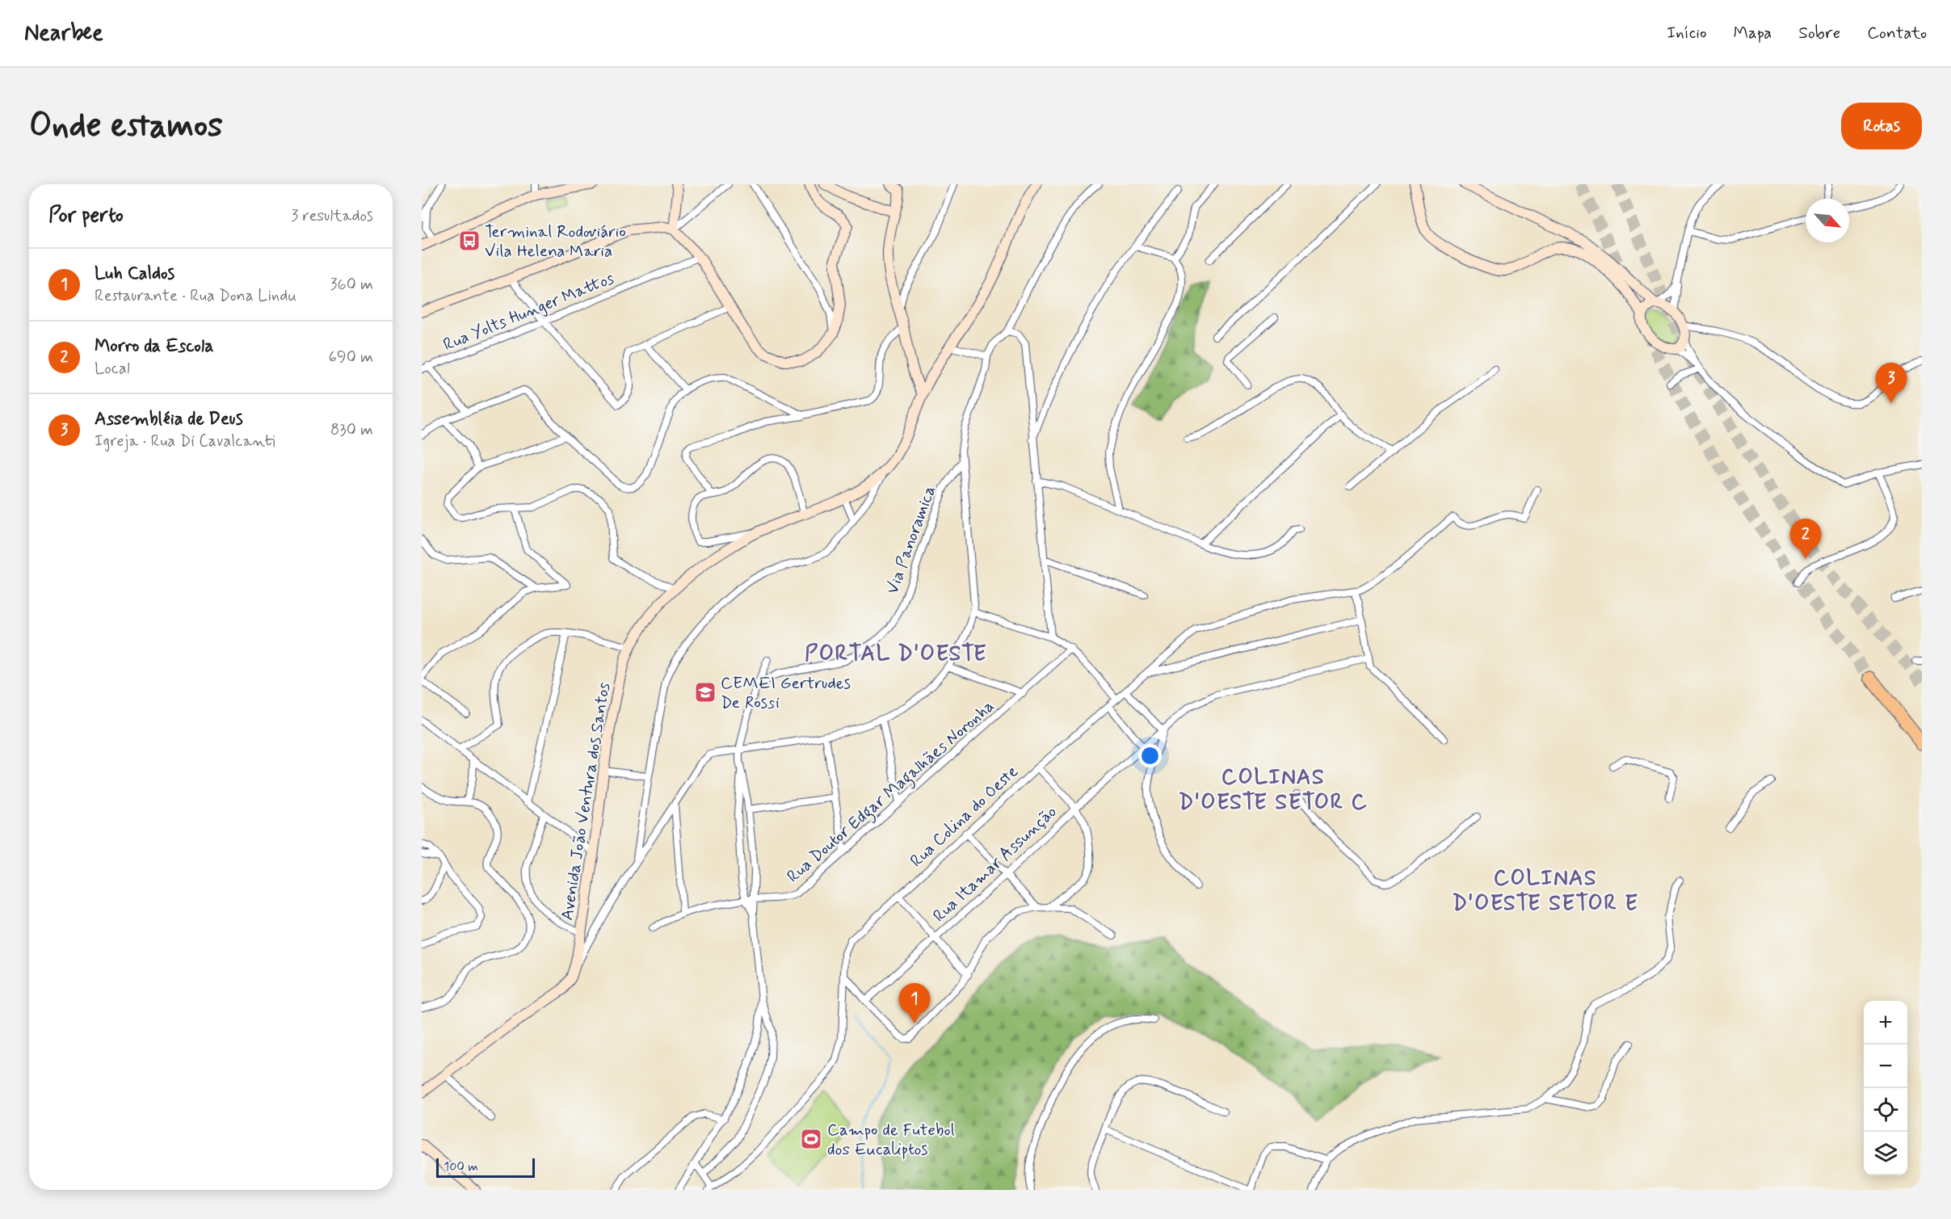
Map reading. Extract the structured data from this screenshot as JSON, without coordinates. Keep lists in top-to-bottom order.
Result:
{
  "streets": {
    "street": [
      "Rua Yolts Hunger Mattos",
      "Via Panoramica",
      "Rua Doutor Edgar Magalhães Noronha",
      "Avenida João Ventura dos Santos",
      "Rua Colina do Oeste",
      "Rua Itamar Assunção"
    ]
  },
  "districts": ["PORTAL D'OESTE", "COLINAS D'OESTE SETOR C", "COLINAS D'OESTE SETOR E"],
  "places": {
    "bus stop": ["Terminal Rodoviário Vila Helena Maria"],
    "school or university": ["CEMEI Gertrudes De Rossi"],
    "sports": ["Campo de Futebol dos Eucaliptos"]
  },
  "scale_bar": "100 m",
  "north": "bottom right",
  "page": {
    "header": "Nearbee",
    "nav": [
      "Início",
      "Mapa",
      "Sobre",
      "Contato"
    ],
    "buttons": "Rotas",
    "title": "Onde estamos",
    "heading": ["Por perto", "3 resultados"],
    "list": [
      {
        "mark": "1",
        "name": "Luh Caldos",
        "note": "Restaurante · Rua Dona Lindu",
        "value": "360 m"
      },
      {
        "mark": "2",
        "name": "Morro da Escola",
        "note": "Local",
        "value": "690 m"
      },
      {
        "mark": "3",
        "name": "Assembléia de Deus",
        "note": "Igreja · Rua Di Cavalcanti",
        "value": "830 m"
      }
    ],
    "pins": ["3", "2", "1"],
    "map_buttons": ["+", "−"],
    "scale": "100 m"
  }
}
